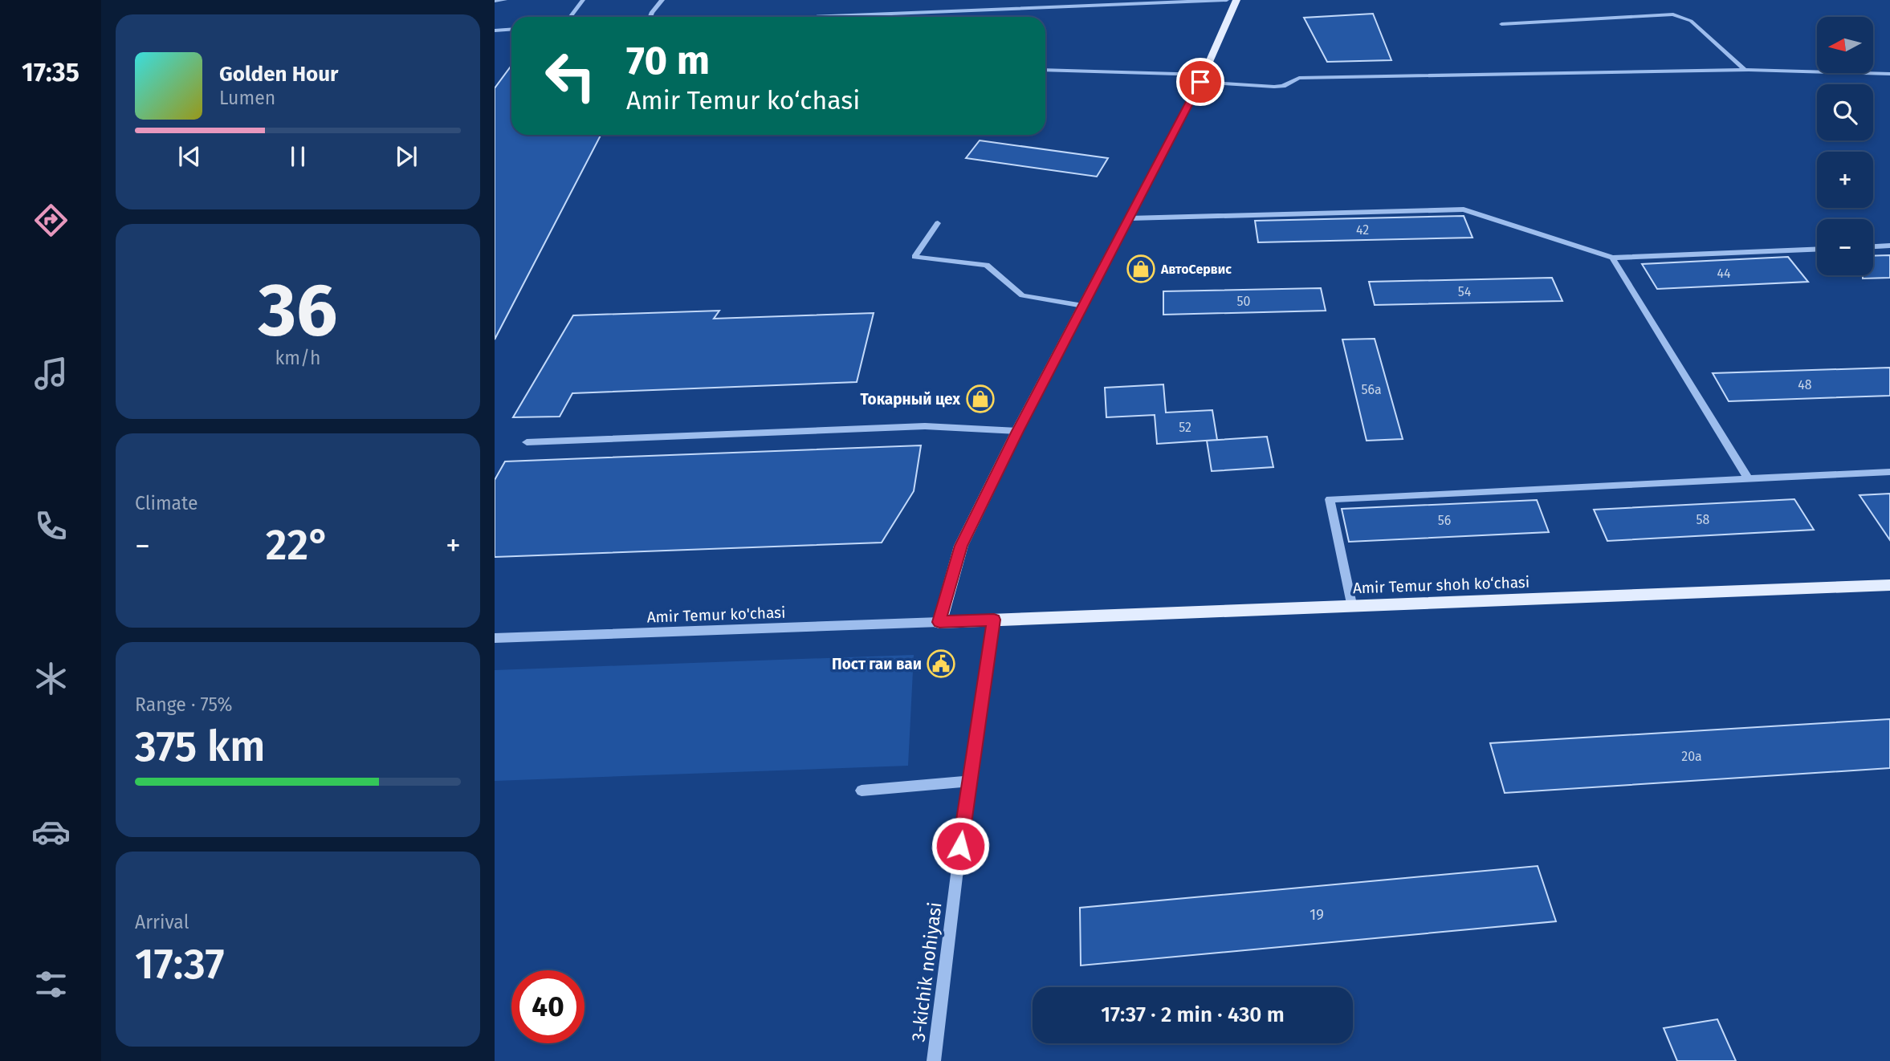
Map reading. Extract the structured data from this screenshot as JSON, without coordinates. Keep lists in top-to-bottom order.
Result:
{
  "streets": {
    "main road": ["Amir Temur shoh ko‘chasi"],
    "street": ["Amir Temur ko'chasi", "3-kichik nohiyasi"]
  },
  "crossings": [
    ["Amir Temur shoh ko‘chasi", "Amir Temur ko'chasi"],
    ["Amir Temur shoh ko‘chasi", "3-kichik nohiyasi"]
  ],
  "places": {
    "shop": ["АвтоСервис", "Токарный цех"],
    "public building": ["Пост гаи ваи"]
  },
  "house_numbers": [
    "42",
    "44",
    "54",
    "50",
    "48",
    "56a",
    "52",
    "58",
    "56",
    "20a",
    "19"
  ],
  "north": "left",
  "page": {
    "tabs": "17:35",
    "map_buttons": ["+", "−"],
    "turn": ["70 m", "Amir Temur ko‘chasi"],
    "song": ["Golden Hour", "Lumen"],
    "tile": [
      ["36", "km/h"],
      "Climate",
      ["Range · 75%", "375 km"],
      ["Arrival", "17:37"]
    ],
    "heat": ["−", "22°", "+"],
    "limit": "40",
    "trip": "17:37 · 2 min · 430 m"
  }
}
